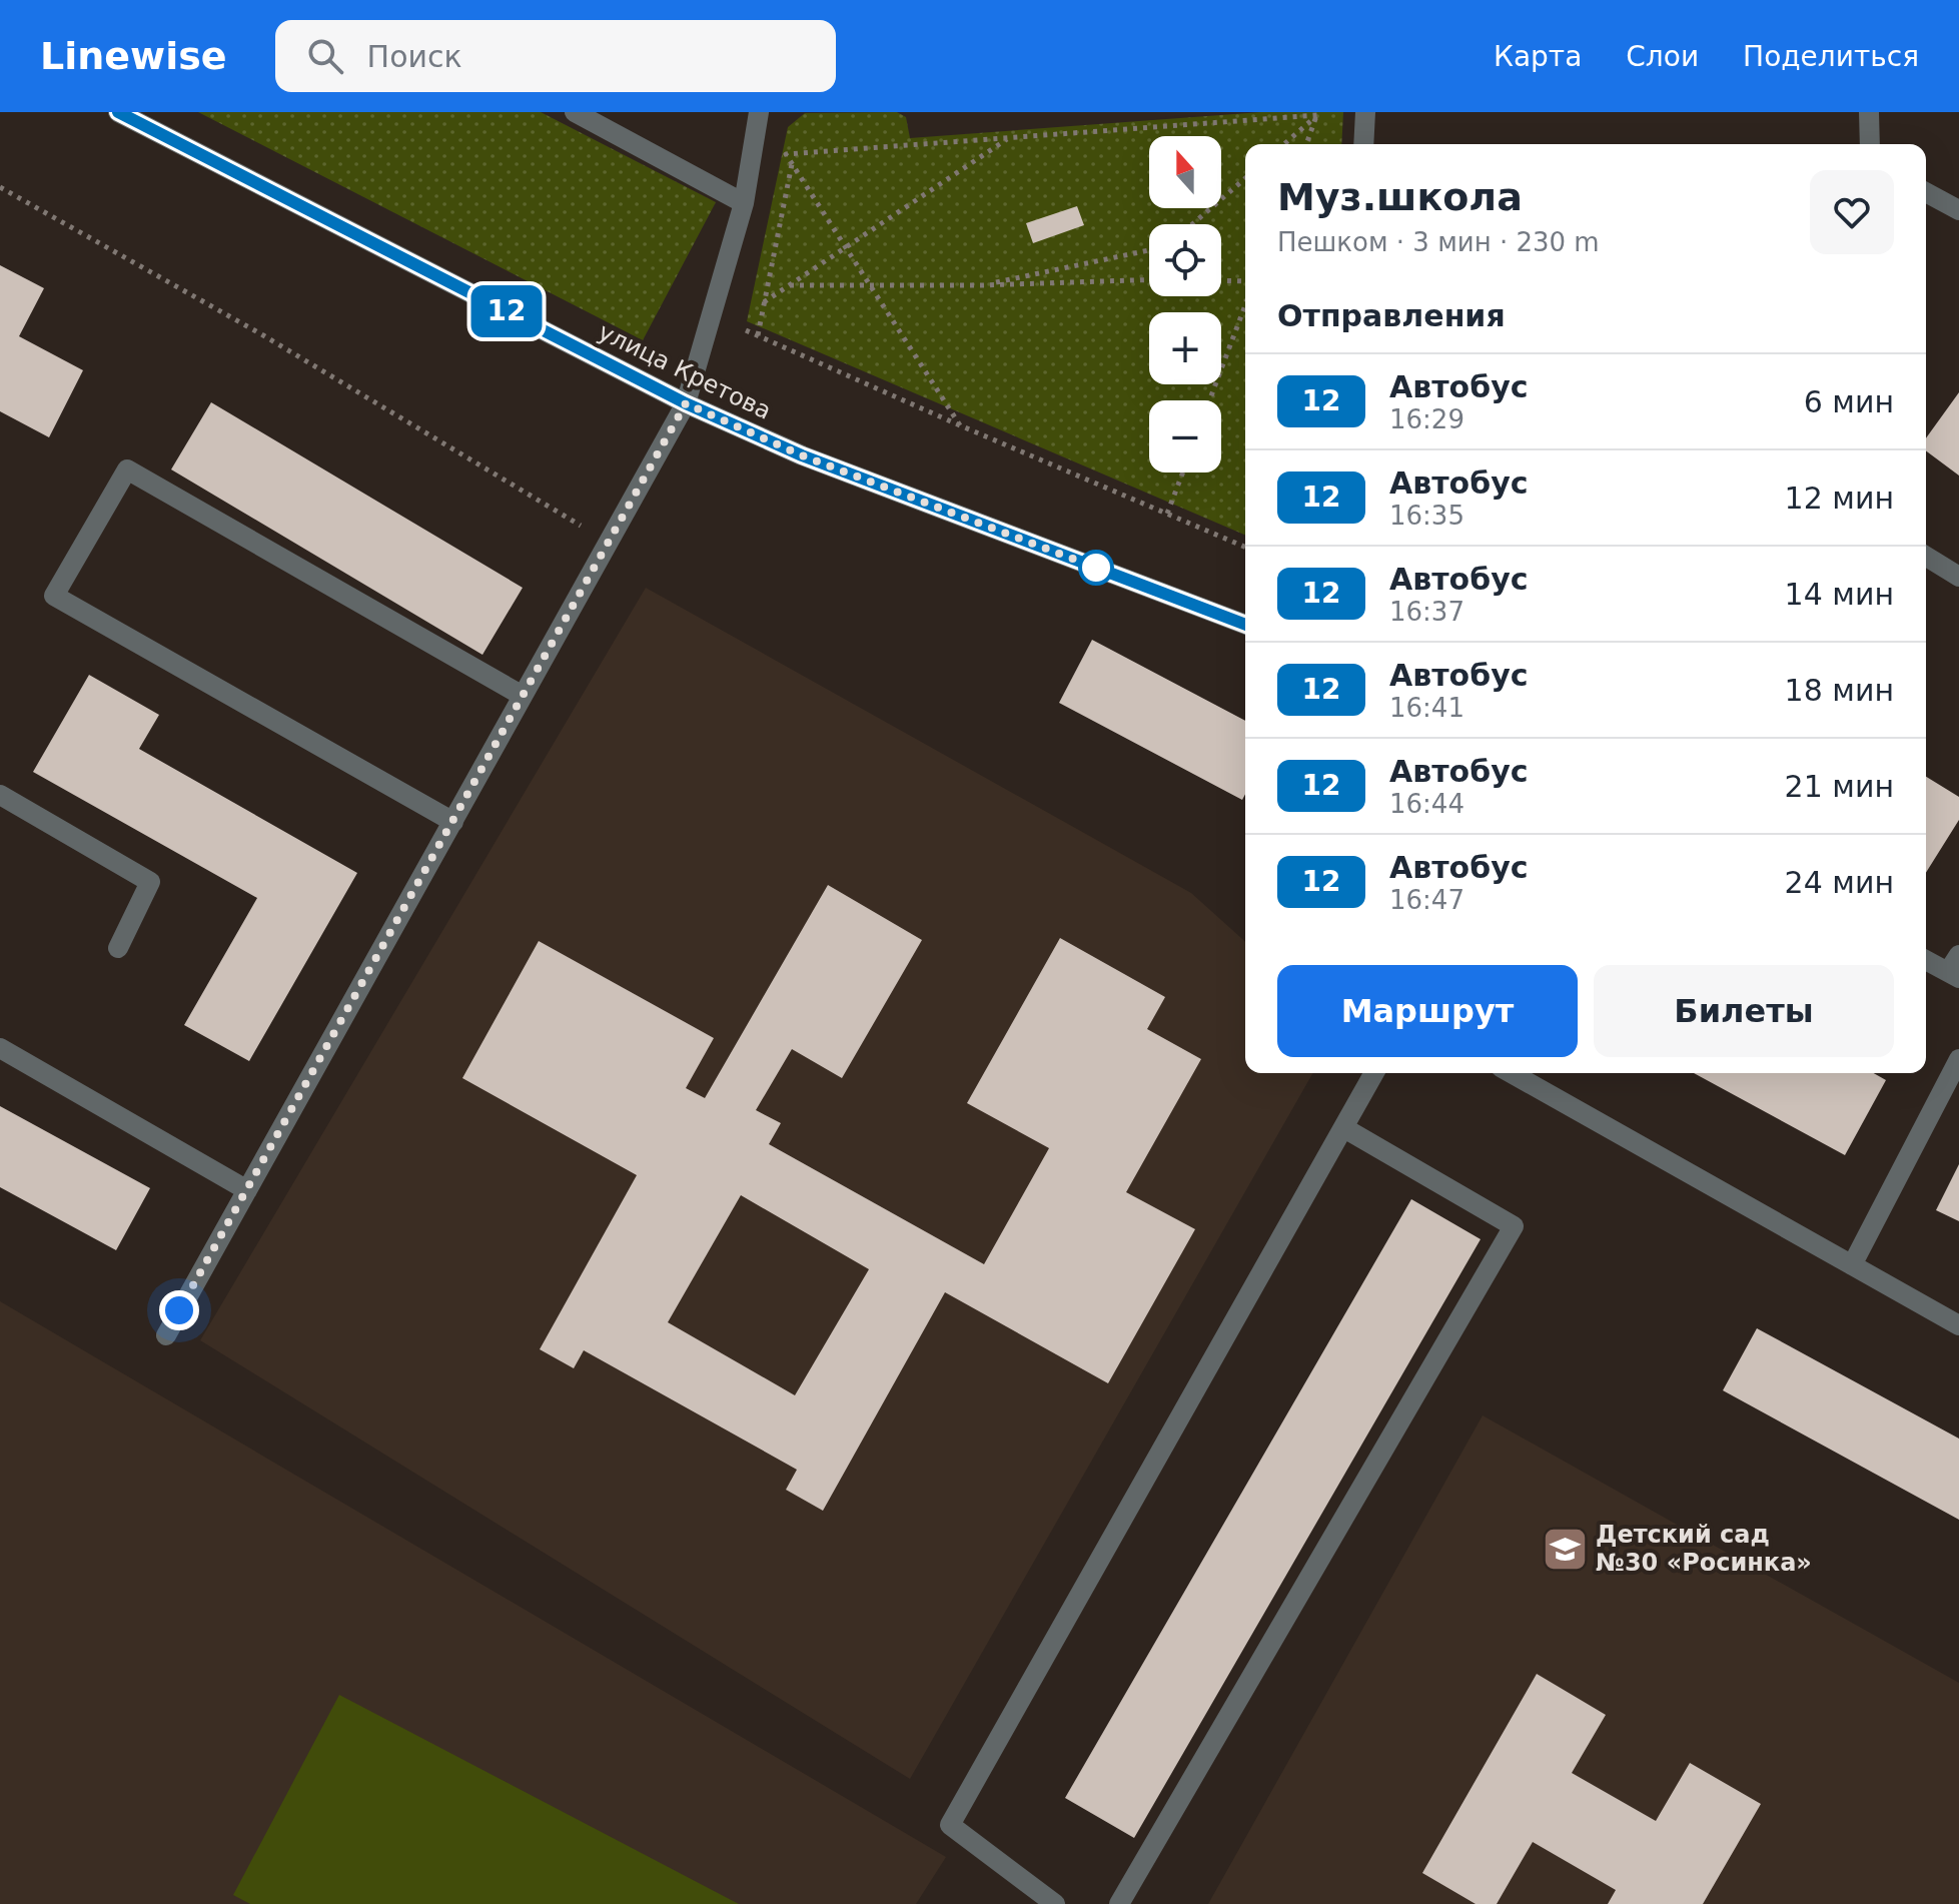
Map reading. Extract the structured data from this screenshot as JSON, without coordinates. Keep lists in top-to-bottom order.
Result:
{
  "streets": {
    "street": ["улица Кретова"]
  },
  "places": {
    "school or university": ["Детский сад №30 «Росинка»"]
  },
  "lines": ["bus line 12"],
  "north": "top",
  "page": {
    "header": "Linewise",
    "search": "Поиск",
    "nav": ["Карта", "Слои", "Поделиться"],
    "on_map": "12",
    "map_buttons": ["+", "−"],
    "heading": [
      ["Муз.школа", "Пешком · 3 мин · 230 m"],
      "Отправления"
    ],
    "list": [
      {
        "mark": "12",
        "name": "Автобус",
        "note": "16:29",
        "value": "6 мин"
      },
      {
        "mark": "12",
        "name": "Автобус",
        "note": "16:35",
        "value": "12 мин"
      },
      {
        "mark": "12",
        "name": "Автобус",
        "note": "16:37",
        "value": "14 мин"
      },
      {
        "mark": "12",
        "name": "Автобус",
        "note": "16:41",
        "value": "18 мин"
      },
      {
        "mark": "12",
        "name": "Автобус",
        "note": "16:44",
        "value": "21 мин"
      },
      {
        "mark": "12",
        "name": "Автобус",
        "note": "16:47",
        "value": "24 мин"
      }
    ],
    "buttons": ["Маршрут", "Билеты"]
  }
}
